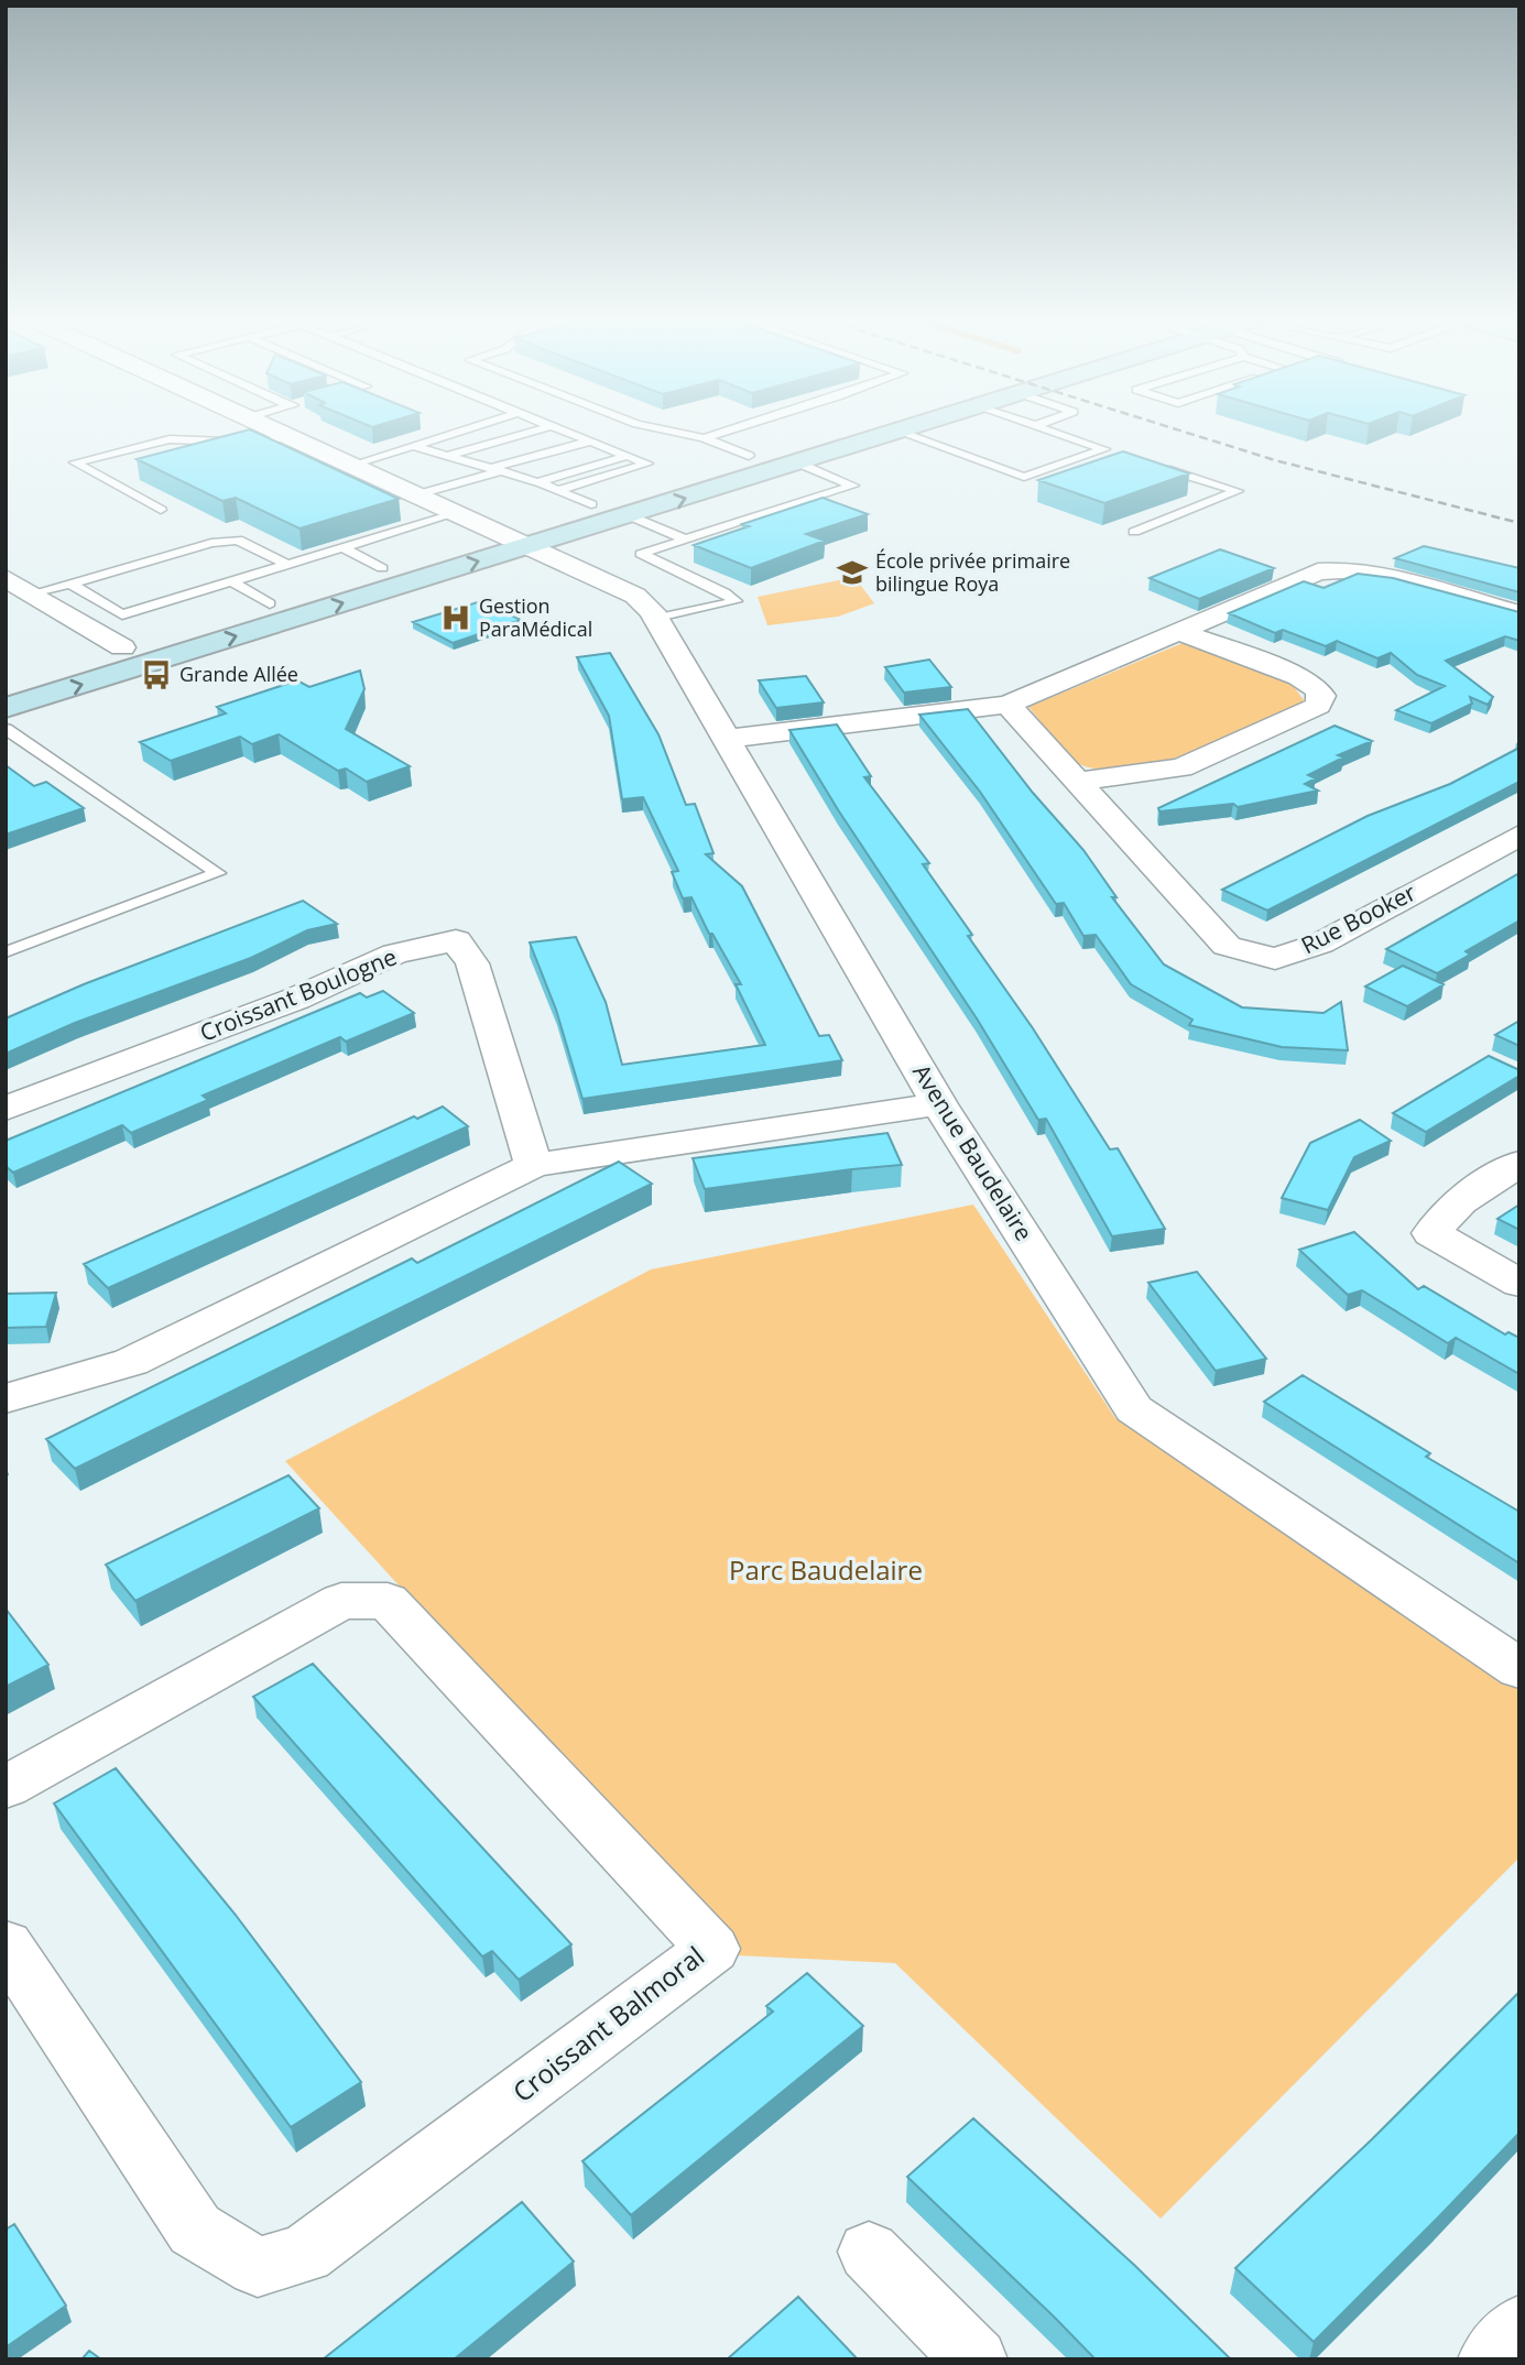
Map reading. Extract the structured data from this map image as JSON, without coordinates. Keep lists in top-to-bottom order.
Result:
{
  "streets": {
    "street": [
      "Rue Booker",
      "Croissant Boulogne",
      "Avenue Baudelaire",
      "Croissant Balmoral"
    ]
  },
  "parks": ["Parc Baudelaire"],
  "places": {
    "school or university": ["École privée primaire bilingue Roya"],
    "hospital": ["Gestion ParaMédical"],
    "bus stop": ["Grande Allée"]
  }
}
